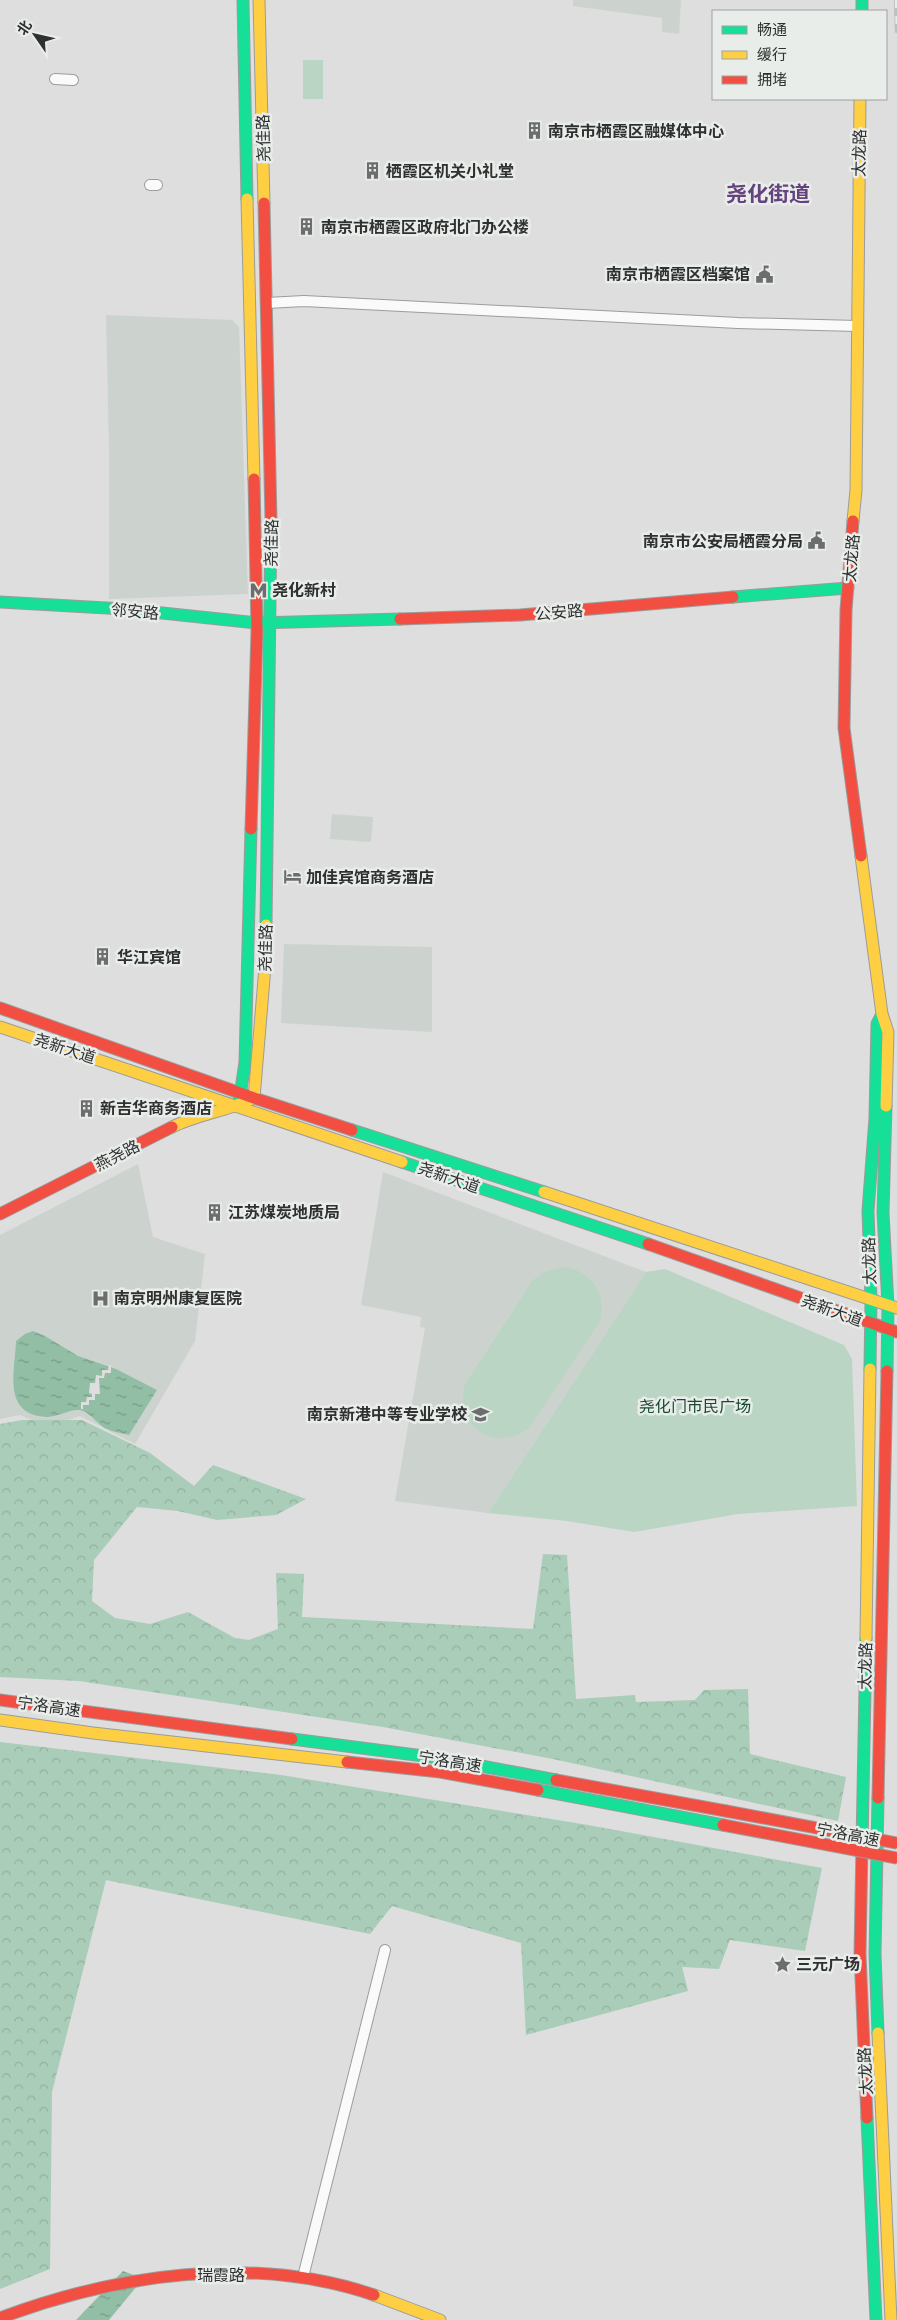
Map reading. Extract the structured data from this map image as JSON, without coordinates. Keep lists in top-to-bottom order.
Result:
{
  "streets": {
    "main road": [
      "尧佳路",
      "太龙路",
      "邻安路",
      "公安路",
      "尧新大道",
      "燕尧路",
      "宁洛高速",
      "瑞霞路"
    ]
  },
  "crossings": [
    ["尧佳路", "邻安路"],
    ["尧佳路", "公安路"],
    ["尧佳路", "尧新大道"],
    ["尧佳路", "燕尧路"],
    ["太龙路", "公安路"],
    ["太龙路", "尧新大道"],
    ["邻安路", "公安路"],
    ["尧新大道", "燕尧路"]
  ],
  "districts": ["尧化街道"],
  "parks": ["尧化门市民广场"],
  "places": {
    "building": [
      "南京市栖霞区融媒体中心",
      "栖霞区机关小礼堂",
      "南京市栖霞区政府北门办公楼",
      "华江宾馆",
      "新吉华商务酒店",
      "江苏煤炭地质局"
    ],
    "public building": ["南京市栖霞区档案馆", "南京市公安局栖霞分局"],
    "metro station": ["尧化新村"],
    "hotel": ["加佳宾馆商务酒店"],
    "hospital": ["南京明州康复医院"],
    "school or university": ["南京新港中等专业学校"],
    "place": ["三元广场"]
  },
  "legend": ["畅通", "缓行", "拥堵"],
  "north": "top left"
}
